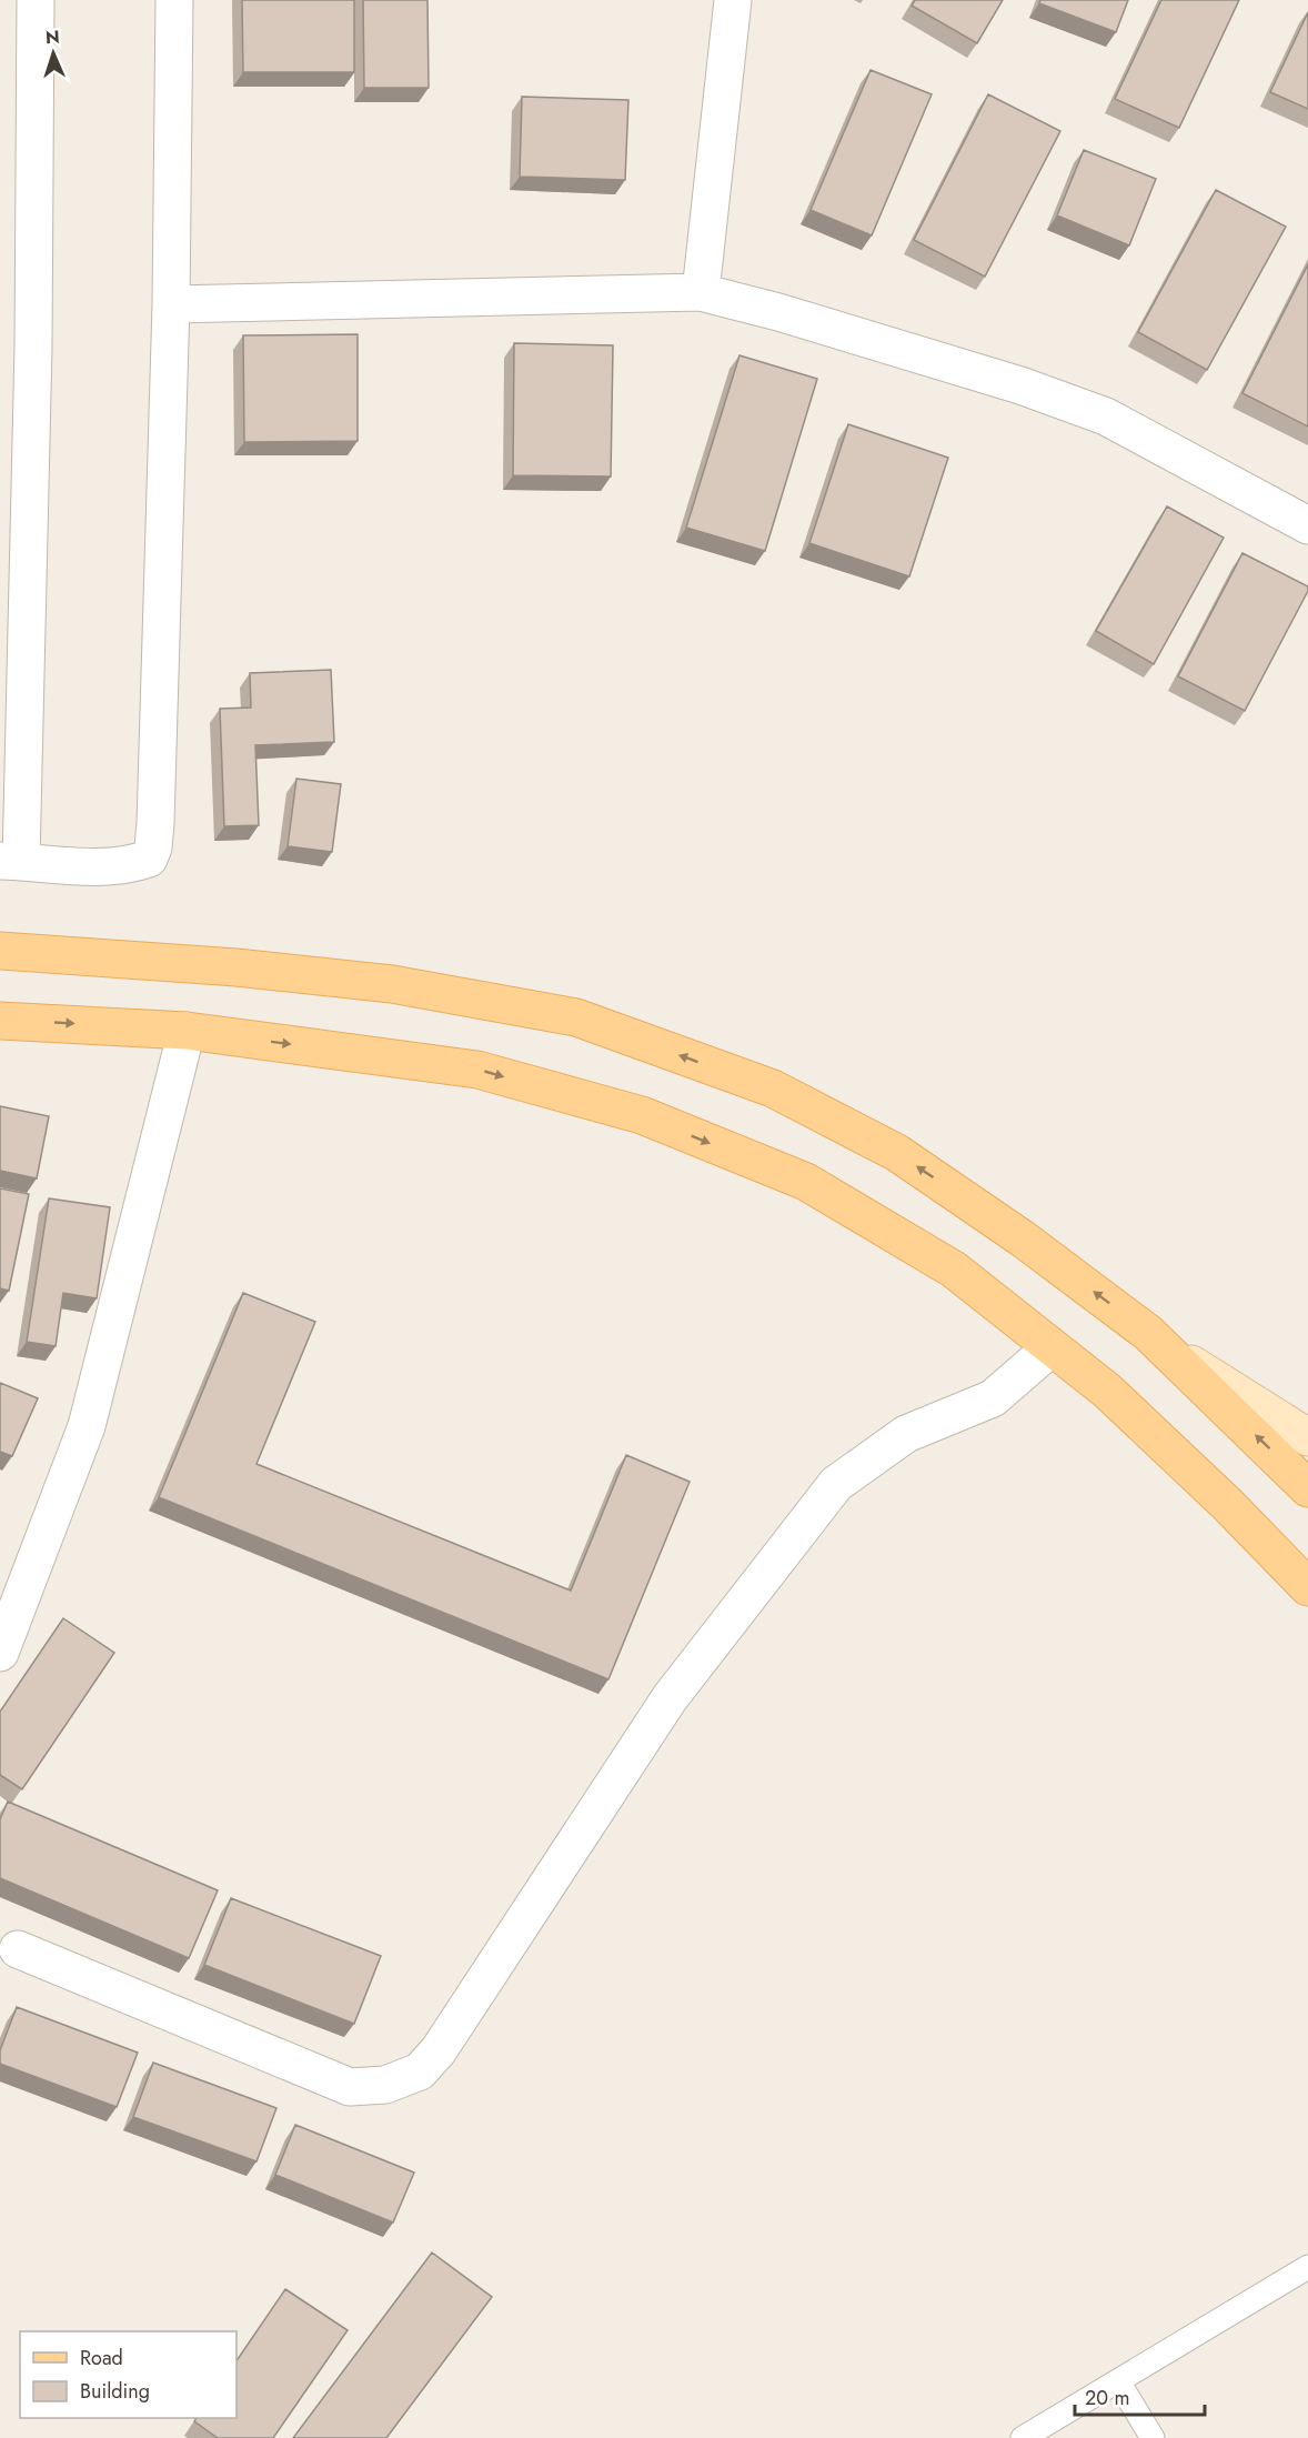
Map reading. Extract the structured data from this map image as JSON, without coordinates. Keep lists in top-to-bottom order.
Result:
{
  "legend": ["Road", "Building"],
  "scale_bar": "20 m",
  "north": "top"
}
